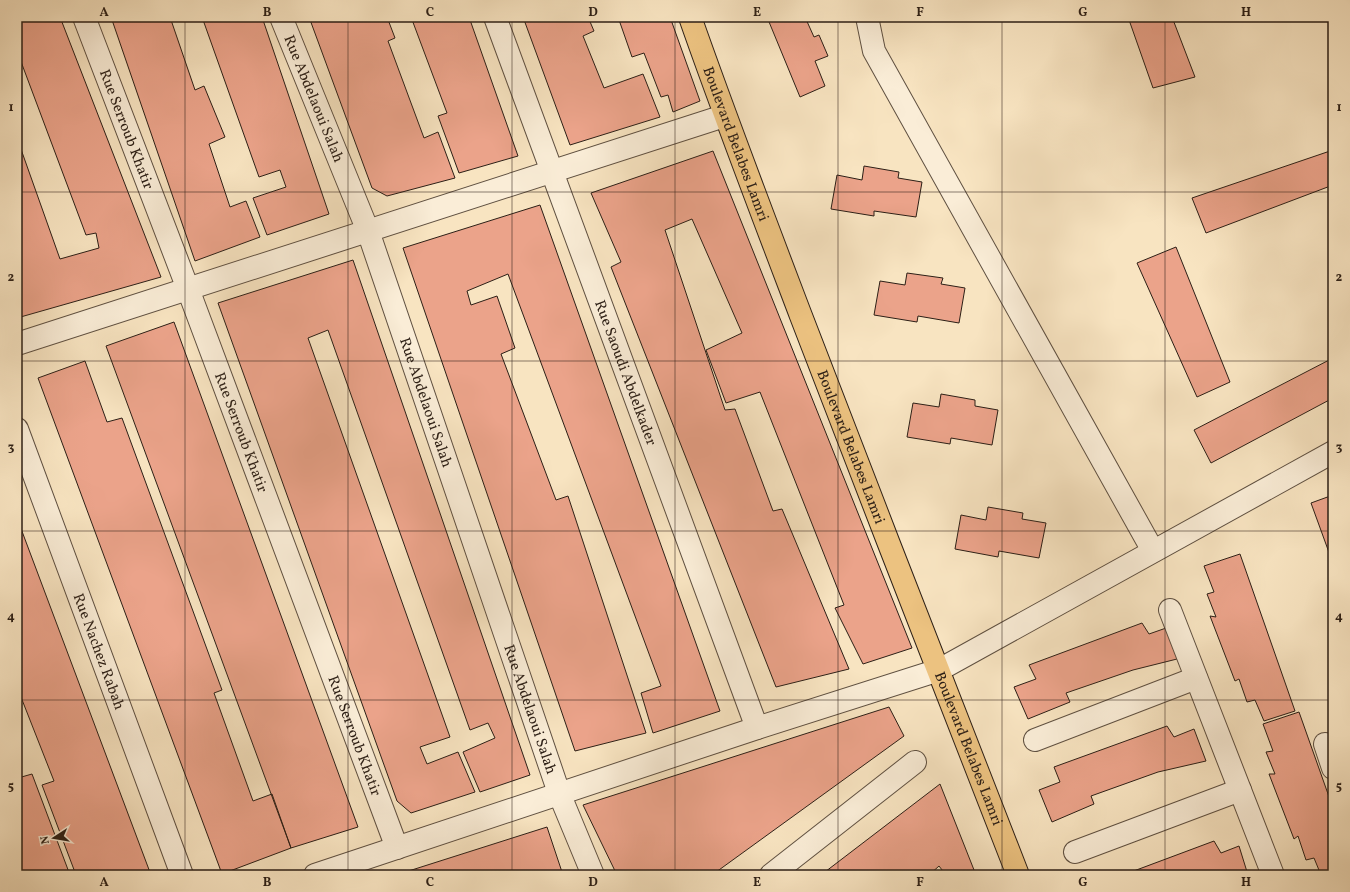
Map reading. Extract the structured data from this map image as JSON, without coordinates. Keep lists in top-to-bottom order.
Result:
{
  "streets": {
    "main road": ["Boulevard Belabes Lamri"],
    "street": [
      "Rue Abdelaoui Salah",
      "Rue Serroub Khatir",
      "Rue Saoudi Abdelkader",
      "Rue Nachez Rabah"
    ]
  },
  "north": "left",
  "grid": {
    "columns": [
      "A",
      "B",
      "C",
      "D",
      "E",
      "F",
      "G",
      "H"
    ],
    "rows": [
      "1",
      "2",
      "3",
      "4",
      "5"
    ]
  }
}
